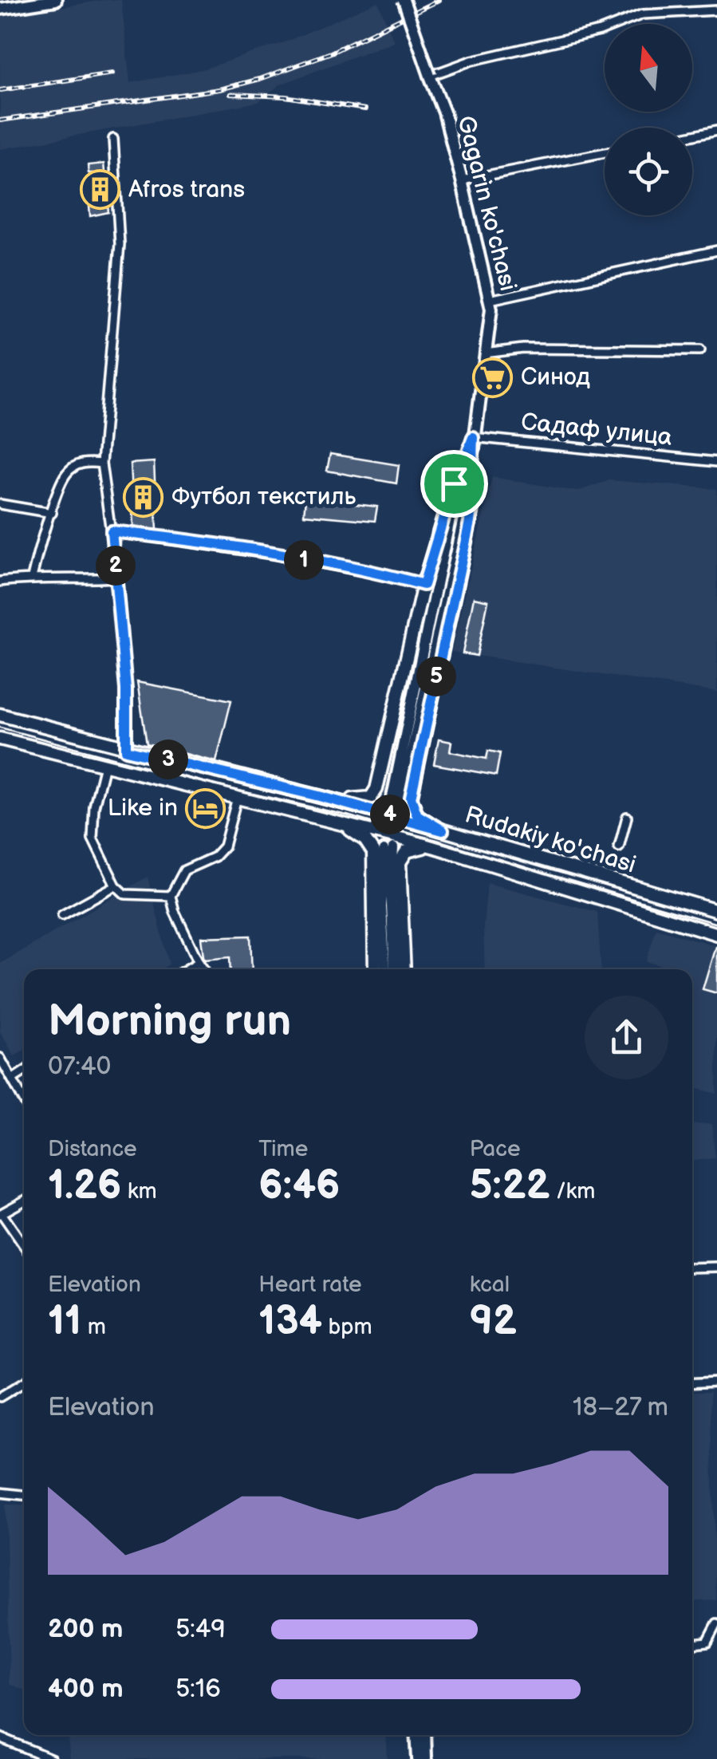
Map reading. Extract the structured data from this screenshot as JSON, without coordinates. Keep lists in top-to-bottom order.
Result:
{
  "streets": {
    "main road": ["Gagarin ko'chasi", "Rudakiy ko'chasi"],
    "street": ["Садаф улица"]
  },
  "crossings": [
    ["Gagarin ko'chasi", "Садаф улица"]
  ],
  "places": {
    "building": ["Afros trans", "Футбол текстиль"],
    "supermarket": ["Синод"],
    "hotel": ["Like in"]
  },
  "north": "top",
  "page": {
    "pins": [
      "1",
      "2",
      "5",
      "3",
      "4"
    ],
    "heading": ["Morning run", "07:40"],
    "stats": [
      ["Distance", "1.26 km"],
      ["Time", "6:46"],
      ["Pace", "5:22 /km"],
      ["Elevation", "11 m"],
      ["Heart rate", "134 bpm"],
      ["kcal", "92"]
    ],
    "chart": ["Elevation", "18–27 m"],
    "list": [
      {
        "name": "200 m",
        "note": "5:49"
      },
      {
        "name": "400 m",
        "note": "5:16"
      }
    ]
  }
}
